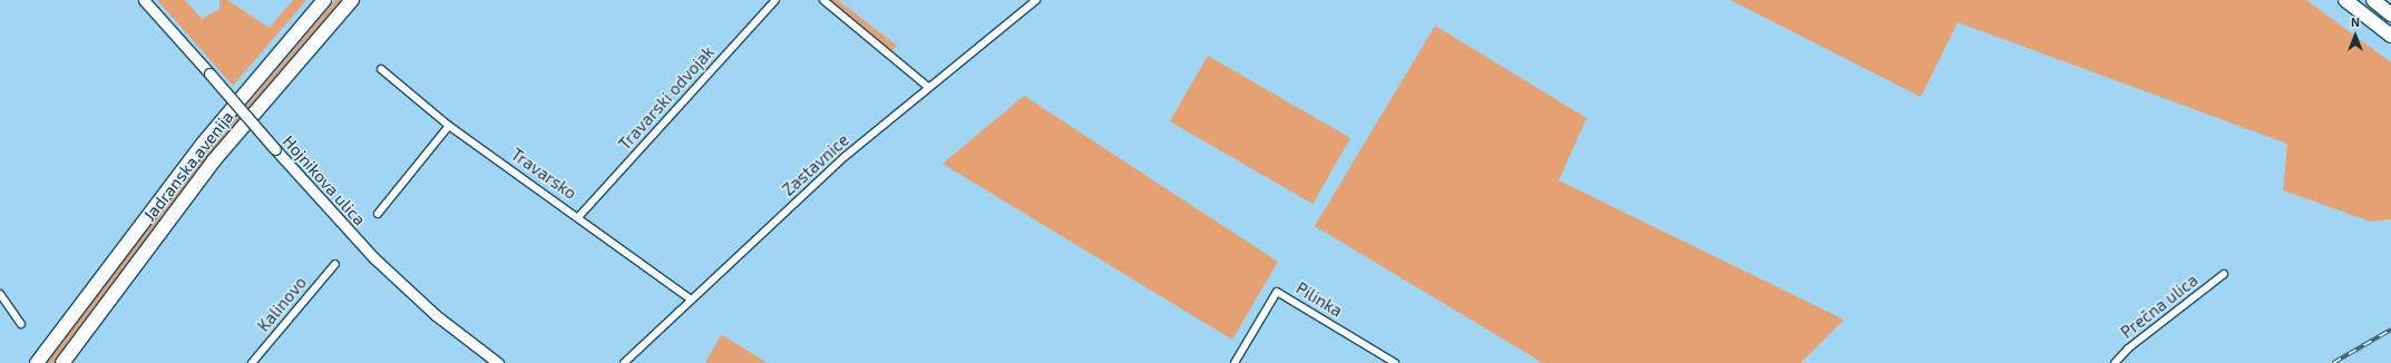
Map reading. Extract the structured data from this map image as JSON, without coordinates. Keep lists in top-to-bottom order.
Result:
{
  "streets": {
    "highway": ["Jadranska avenija"],
    "main road": ["Hojnikova ulica"],
    "street": [
      "Travarski odvojak",
      "Zastavnice",
      "Travarsko",
      "Pilinka",
      "Kalinovo",
      "Prečna ulica"
    ]
  },
  "crossings": [
    ["Travarski odvojak", "Travarsko"],
    ["Zastavnice", "Travarsko"]
  ],
  "north": "top"
}
